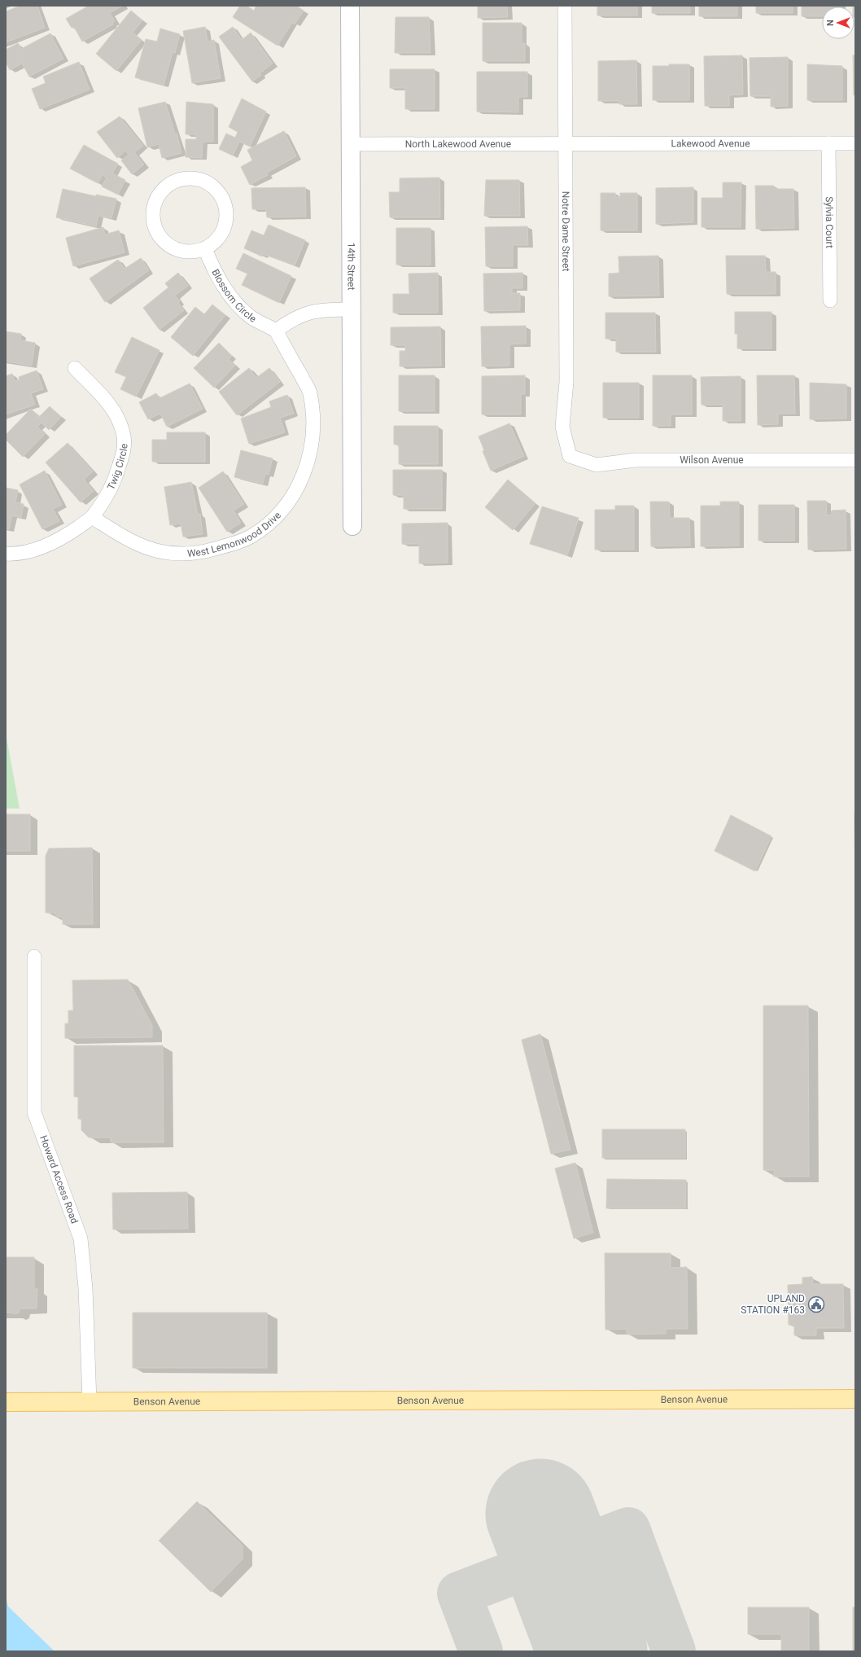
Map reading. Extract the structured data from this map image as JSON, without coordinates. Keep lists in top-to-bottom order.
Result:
{
  "streets": {
    "main road": ["Benson Avenue"],
    "street": [
      "Lakewood Avenue",
      "North Lakewood Avenue",
      "Sylvia Court",
      "Notre Dame Street",
      "14th Street",
      "Blossom Circle",
      "Wilson Avenue",
      "Twig Circle",
      "West Lemonwood Drive",
      "Howard Access Road"
    ]
  },
  "crossings": [
    ["Lakewood Avenue", "North Lakewood Avenue"],
    ["Lakewood Avenue", "Sylvia Court"],
    ["Lakewood Avenue", "Notre Dame Street"],
    ["North Lakewood Avenue", "Notre Dame Street"],
    ["North Lakewood Avenue", "14th Street"],
    ["Notre Dame Street", "Wilson Avenue"],
    ["Blossom Circle", "West Lemonwood Drive"],
    ["Twig Circle", "West Lemonwood Drive"],
    ["Howard Access Road", "Benson Avenue"]
  ],
  "places": {
    "public building": ["UPLAND STATION #163"]
  },
  "north": "left"
}
